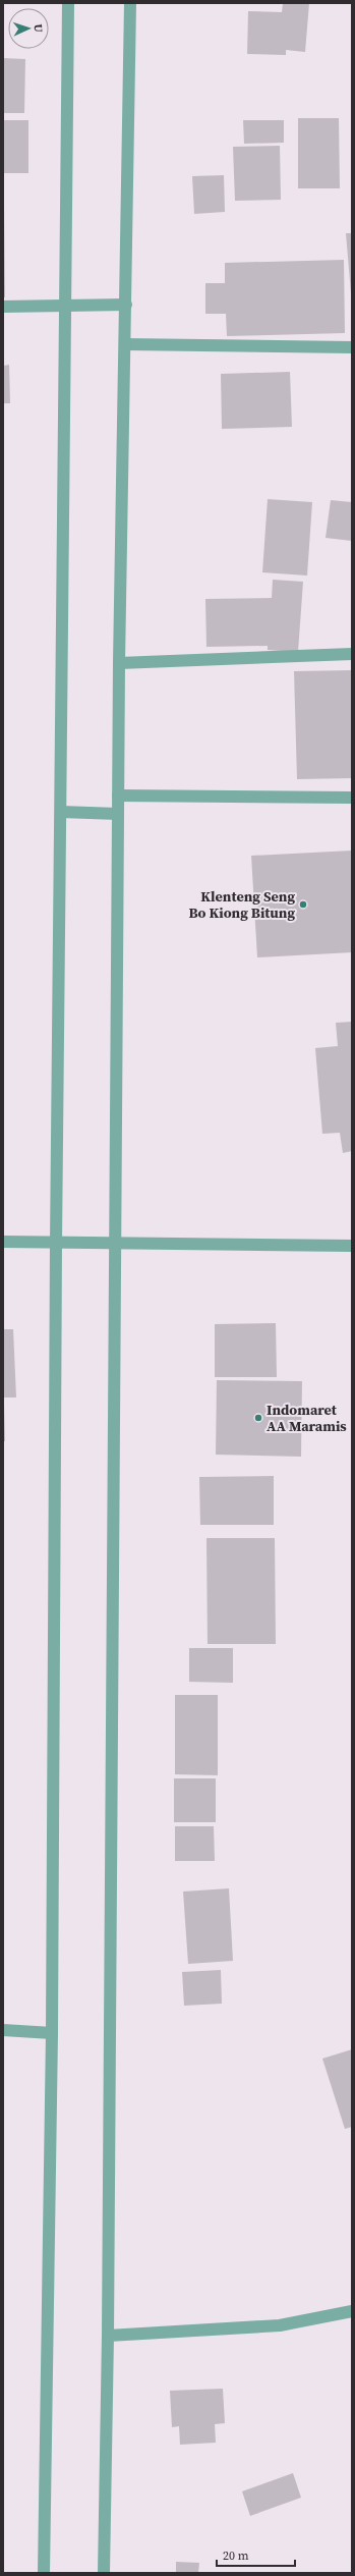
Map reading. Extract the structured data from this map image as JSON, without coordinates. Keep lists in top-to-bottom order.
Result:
{
  "places": ["Klenteng Seng Bo Kiong Bitung", "Indomaret AA Maramis"],
  "scale_bar": "20 m",
  "north": "right"
}
